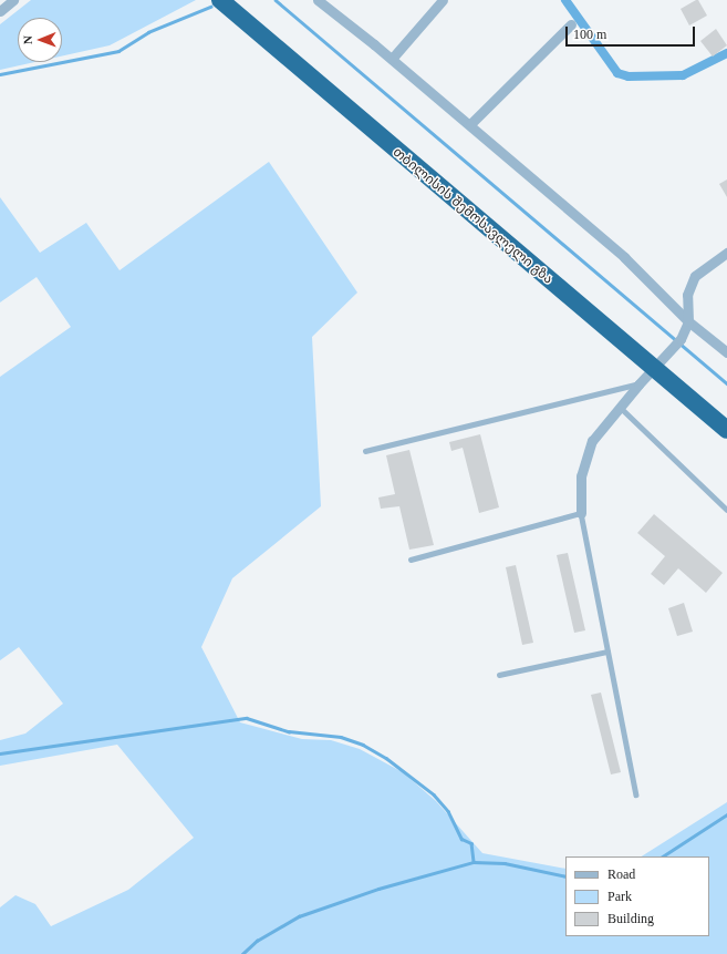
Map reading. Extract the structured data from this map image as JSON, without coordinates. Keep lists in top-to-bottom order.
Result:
{
  "streets": {
    "highway": ["თბილისის შემოსავლელი გზა"]
  },
  "legend": ["Road", "Park", "Building"],
  "scale_bar": "100 m",
  "north": "left"
}
